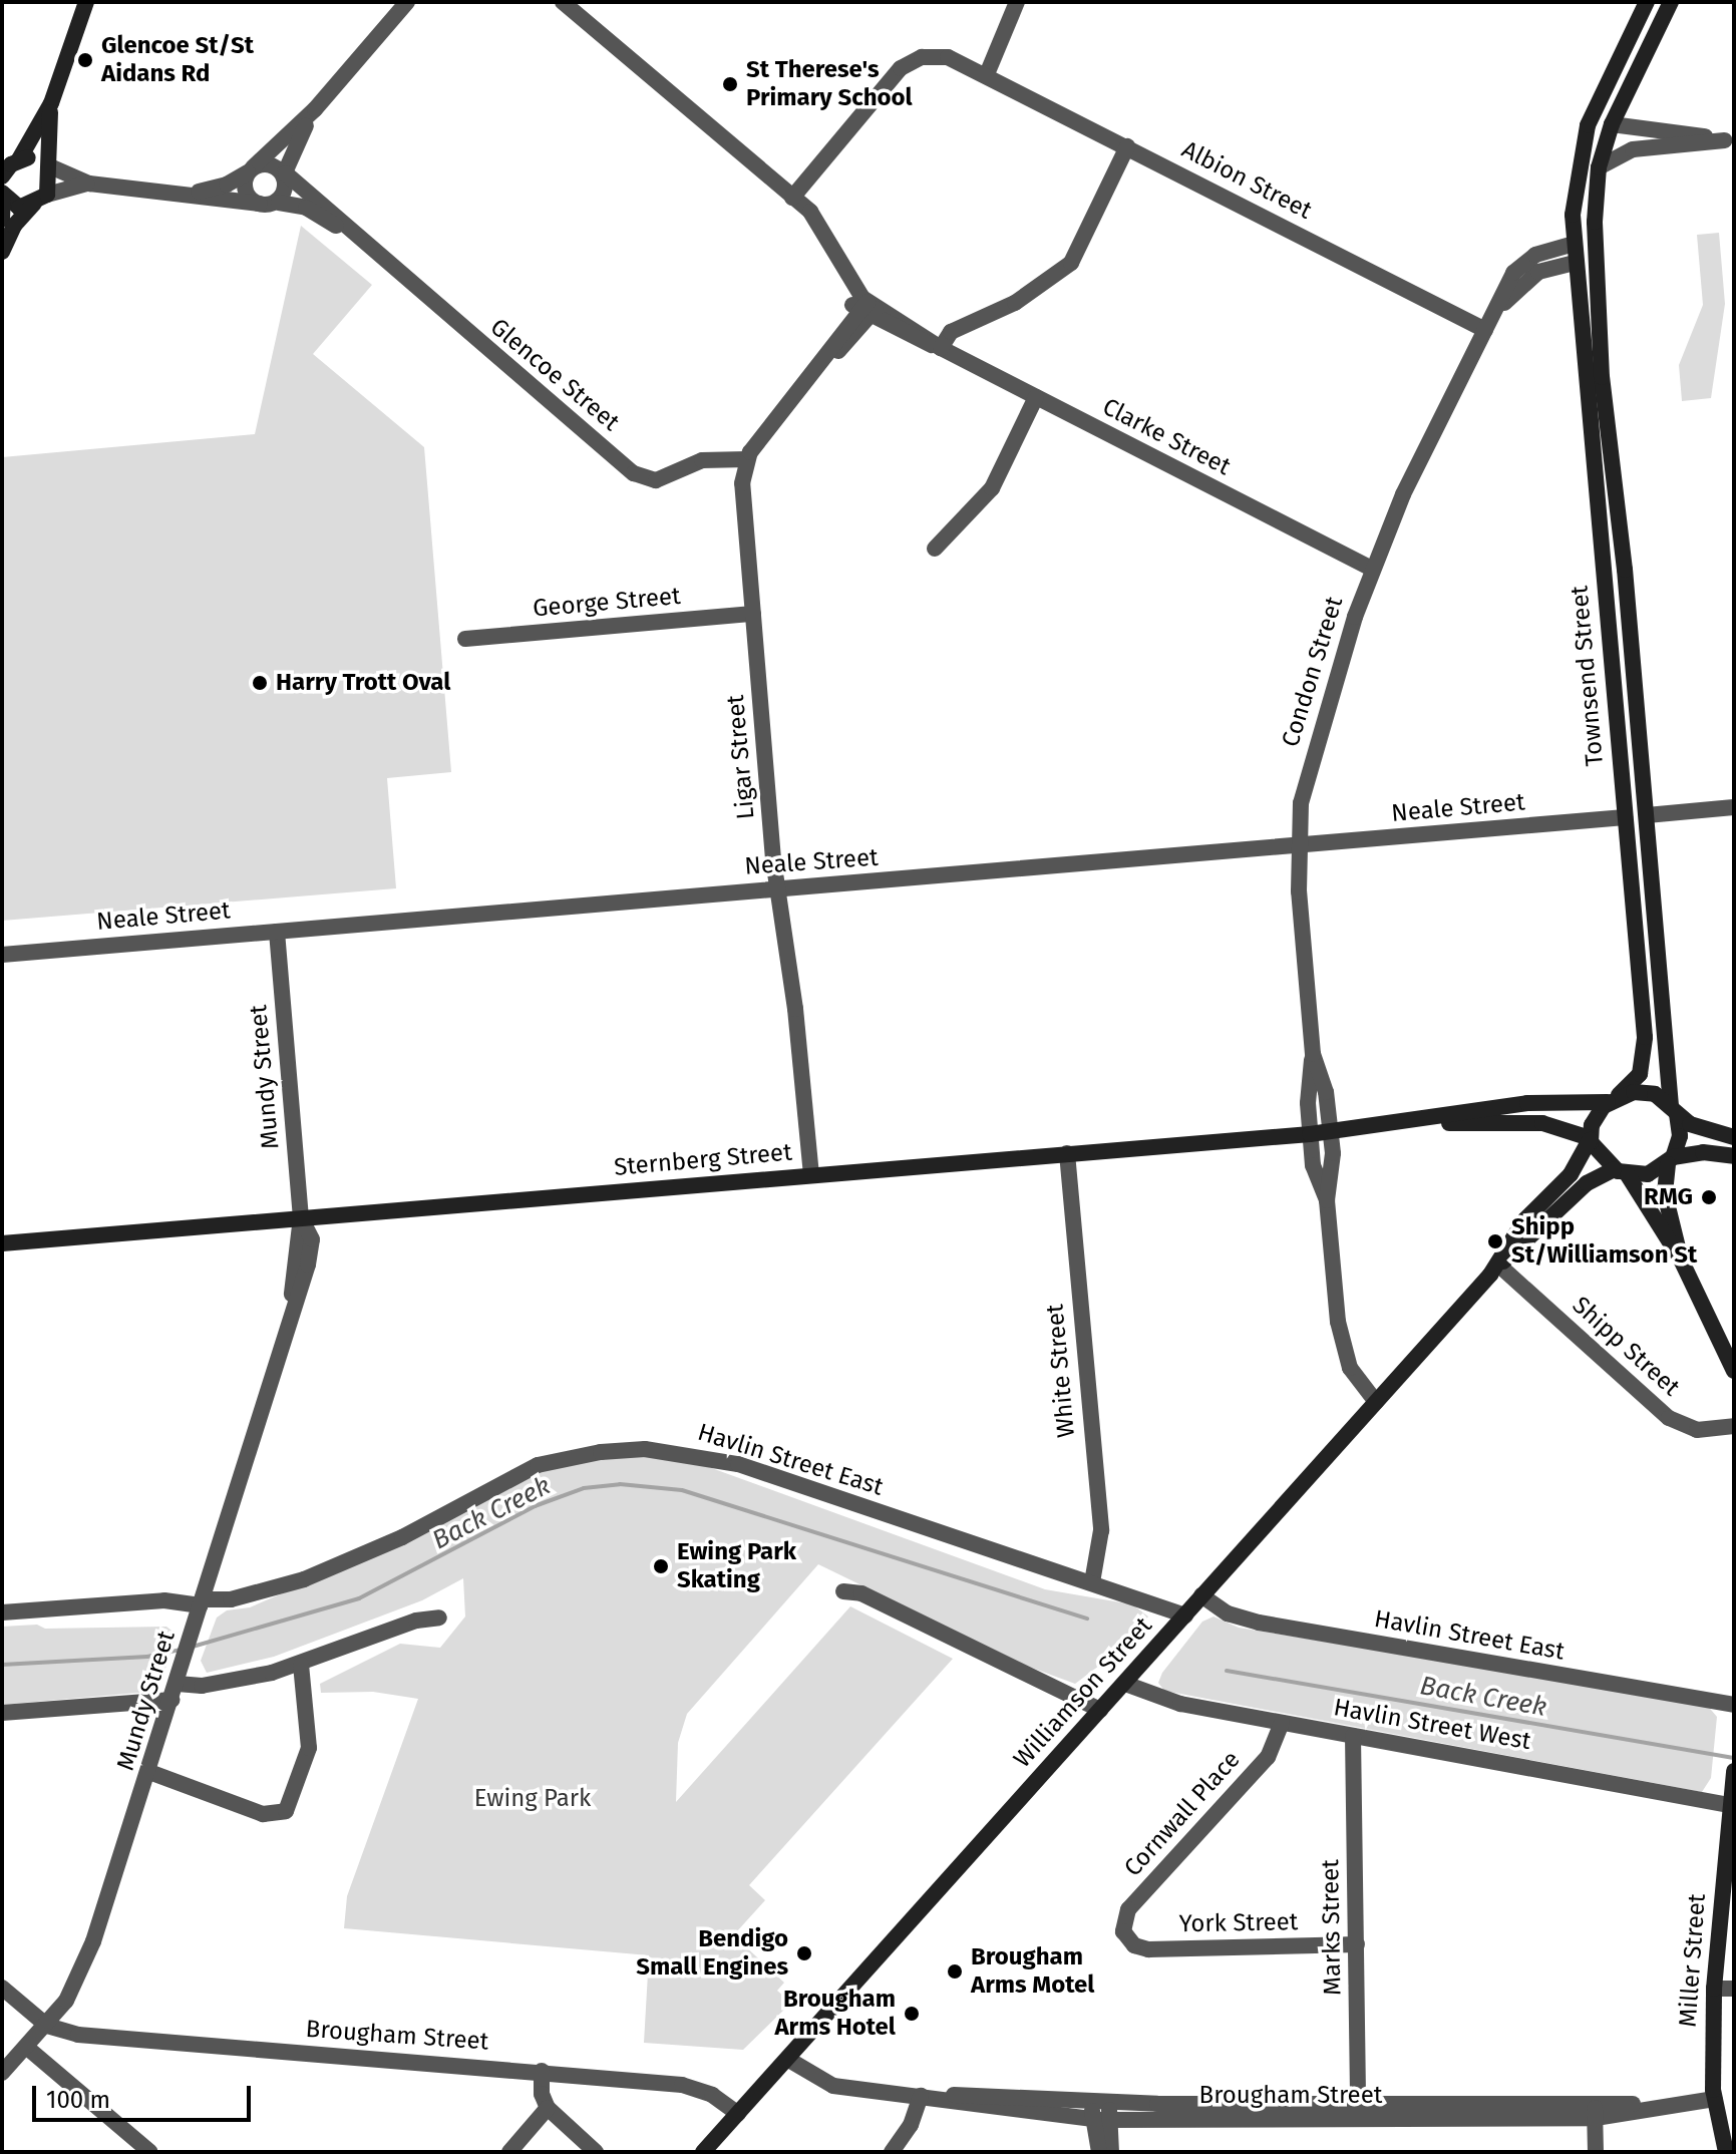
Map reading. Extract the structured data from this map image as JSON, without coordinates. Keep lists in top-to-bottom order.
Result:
{
  "streets": {
    "street": [
      "Albion Street",
      "Glencoe Street",
      "Clarke Street",
      "George Street",
      "Condon Street",
      "Townsend Street",
      "Ligar Street",
      "Neale Street",
      "Mundy Street",
      "Sternberg Street",
      "Shipp Street",
      "White Street",
      "Havlin Street East",
      "Williamson Street",
      "Havlin Street West",
      "Cornwall Place",
      "York Street",
      "Marks Street",
      "Miller Street",
      "Brougham Street"
    ]
  },
  "crossings": [
    ["Albion Street", "Condon Street"],
    ["Glencoe Street", "Ligar Street"],
    ["Clarke Street", "Condon Street"],
    ["George Street", "Ligar Street"],
    ["Condon Street", "Townsend Street"],
    ["Condon Street", "Neale Street"],
    ["Condon Street", "Sternberg Street"],
    ["Condon Street", "Williamson Street"],
    ["Townsend Street", "Neale Street"],
    ["Townsend Street", "Sternberg Street"],
    ["Townsend Street", "Williamson Street"],
    ["Ligar Street", "Neale Street"],
    ["Ligar Street", "Sternberg Street"],
    ["Neale Street", "Mundy Street"],
    ["Mundy Street", "Sternberg Street"],
    ["Mundy Street", "Havlin Street East"],
    ["Mundy Street", "Brougham Street"],
    ["Sternberg Street", "White Street"],
    ["Sternberg Street", "Williamson Street"],
    ["Shipp Street", "Williamson Street"],
    ["White Street", "Havlin Street East"],
    ["Havlin Street East", "Williamson Street"],
    ["Williamson Street", "Havlin Street West"],
    ["Williamson Street", "Brougham Street"],
    ["Havlin Street West", "Cornwall Place"],
    ["Havlin Street West", "Marks Street"],
    ["Havlin Street West", "Miller Street"],
    ["Cornwall Place", "York Street"],
    ["York Street", "Marks Street"],
    ["Marks Street", "Brougham Street"],
    ["Miller Street", "Brougham Street"]
  ],
  "water": ["Back Creek"],
  "parks": ["Ewing Park"],
  "places": [
    "Glencoe St/St Aidans Rd",
    "St Therese's Primary School",
    "Harry Trott Oval",
    "RMG",
    "Shipp St/Williamson St",
    "Ewing Park Skating",
    "Bendigo Small Engines",
    "Brougham Arms Motel",
    "Brougham Arms Hotel"
  ],
  "scale_bar": "100 m"
}
